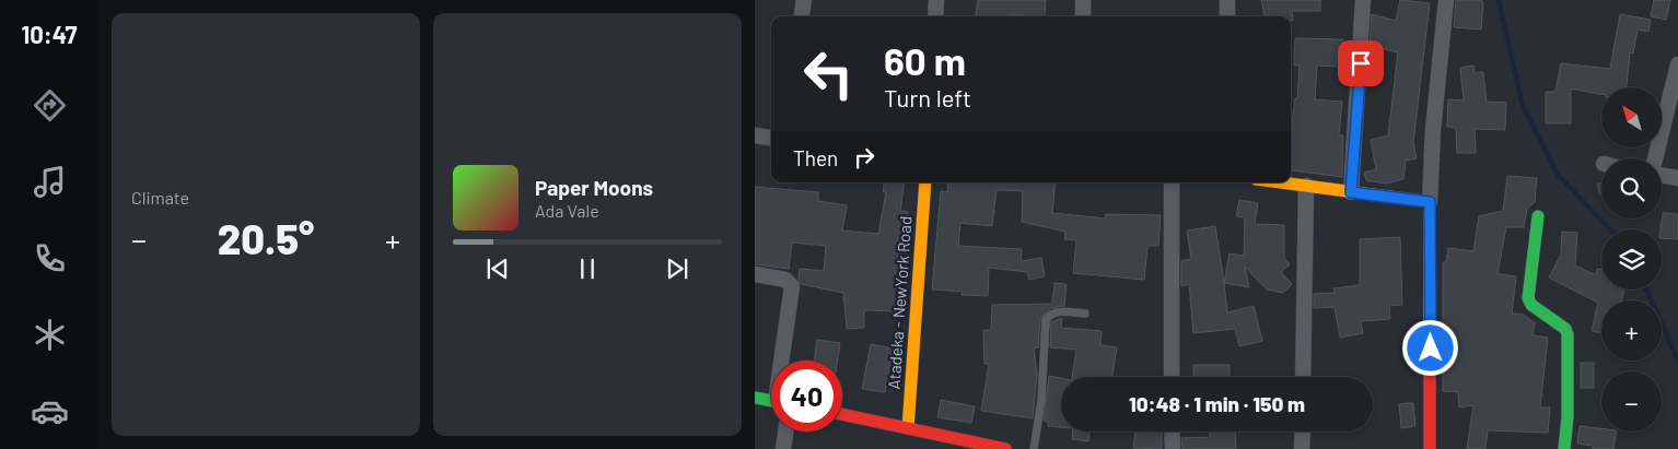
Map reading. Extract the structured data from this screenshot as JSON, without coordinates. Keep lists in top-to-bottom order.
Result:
{
  "streets": {
    "street": ["Atadeka - NewYork Road"]
  },
  "north": "top left",
  "page": {
    "tabs": "10:47",
    "tile": "Climate",
    "turn": ["60 m", "Turn left"],
    "map_buttons": ["+", "−"],
    "then": "Then",
    "song": ["Paper Moons", "Ada Vale"],
    "heat": ["−", "20.5°", "+"],
    "limit": "40",
    "trip": "10:48 · 1 min · 150 m"
  }
}
